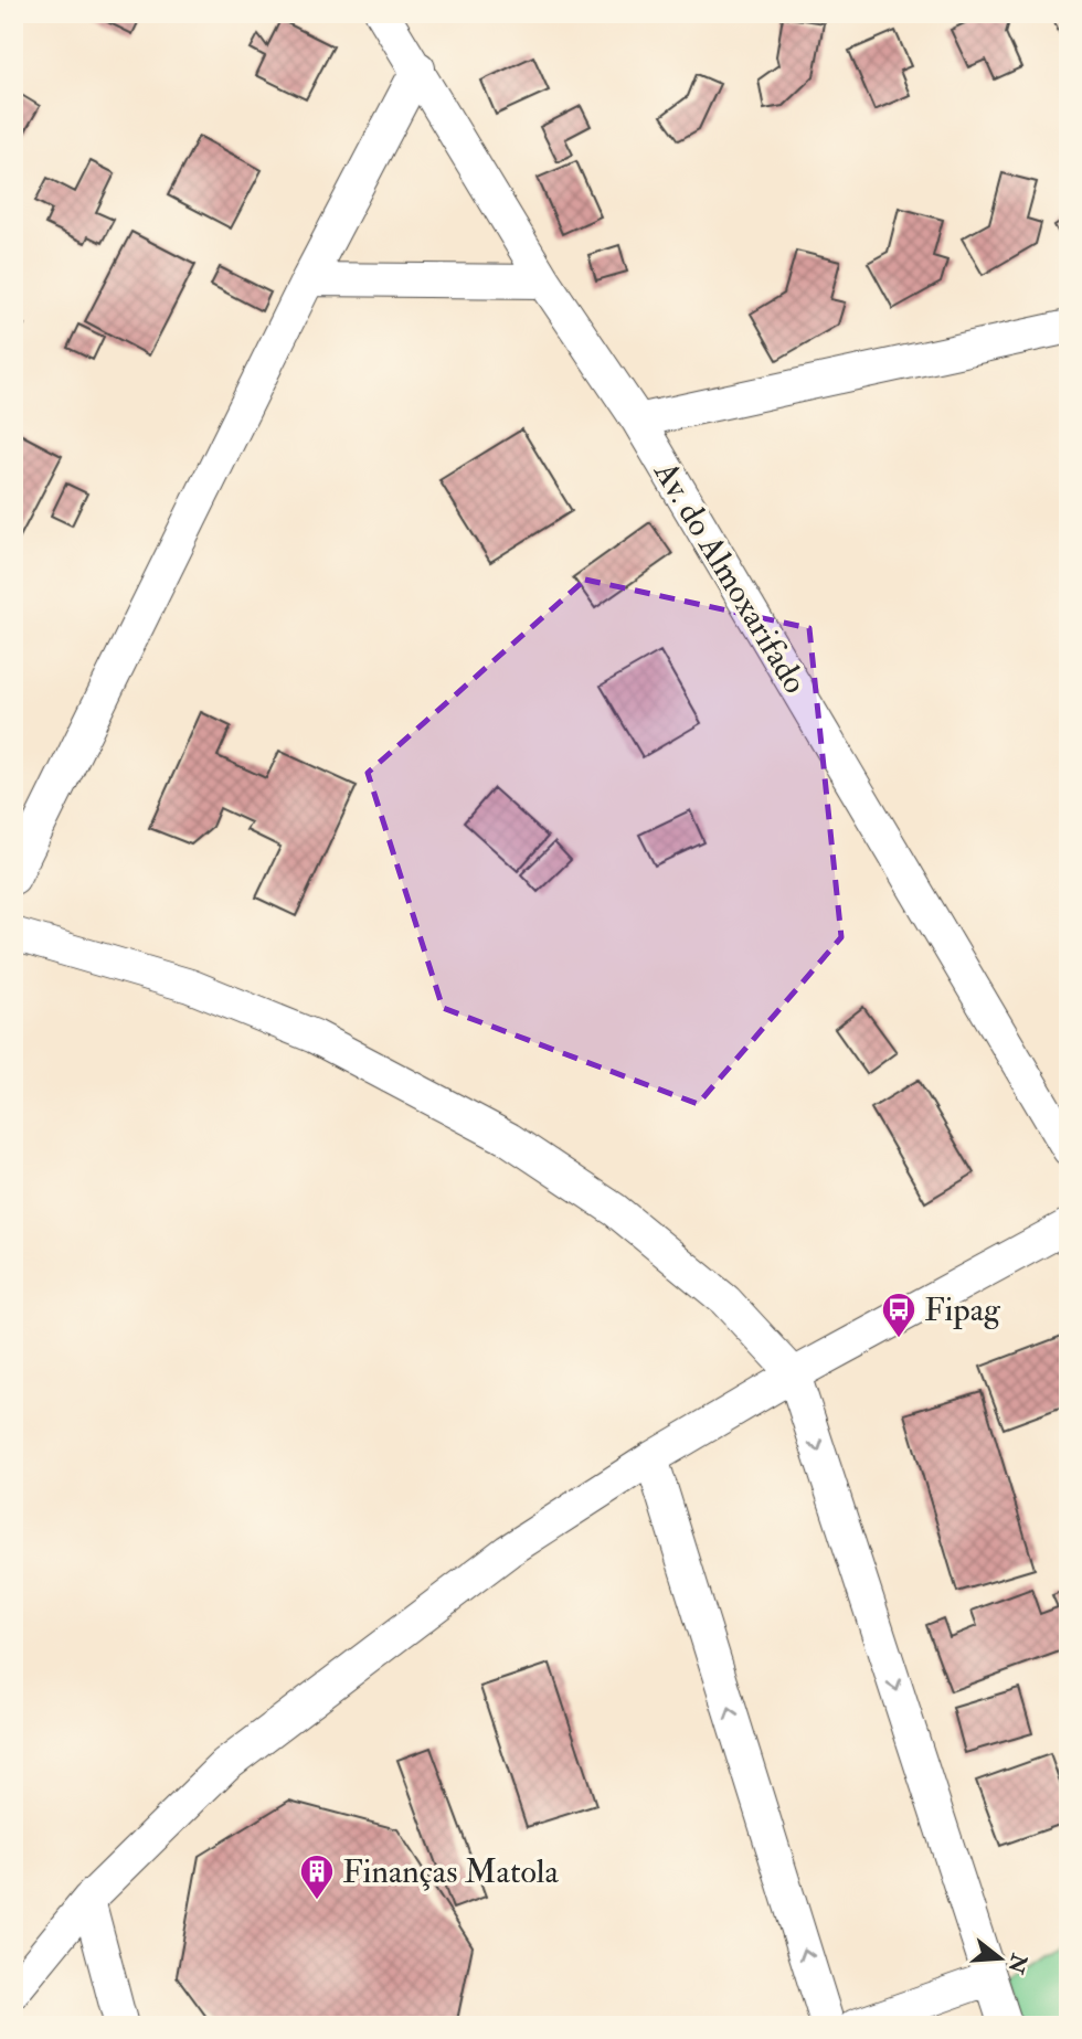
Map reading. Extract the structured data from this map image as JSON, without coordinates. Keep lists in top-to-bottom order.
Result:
{
  "streets": {
    "street": ["Av. do Almoxarifado"]
  },
  "places": {
    "bus stop": ["Fipag"],
    "building": ["Finanças Matola"]
  },
  "north": "right"
}
